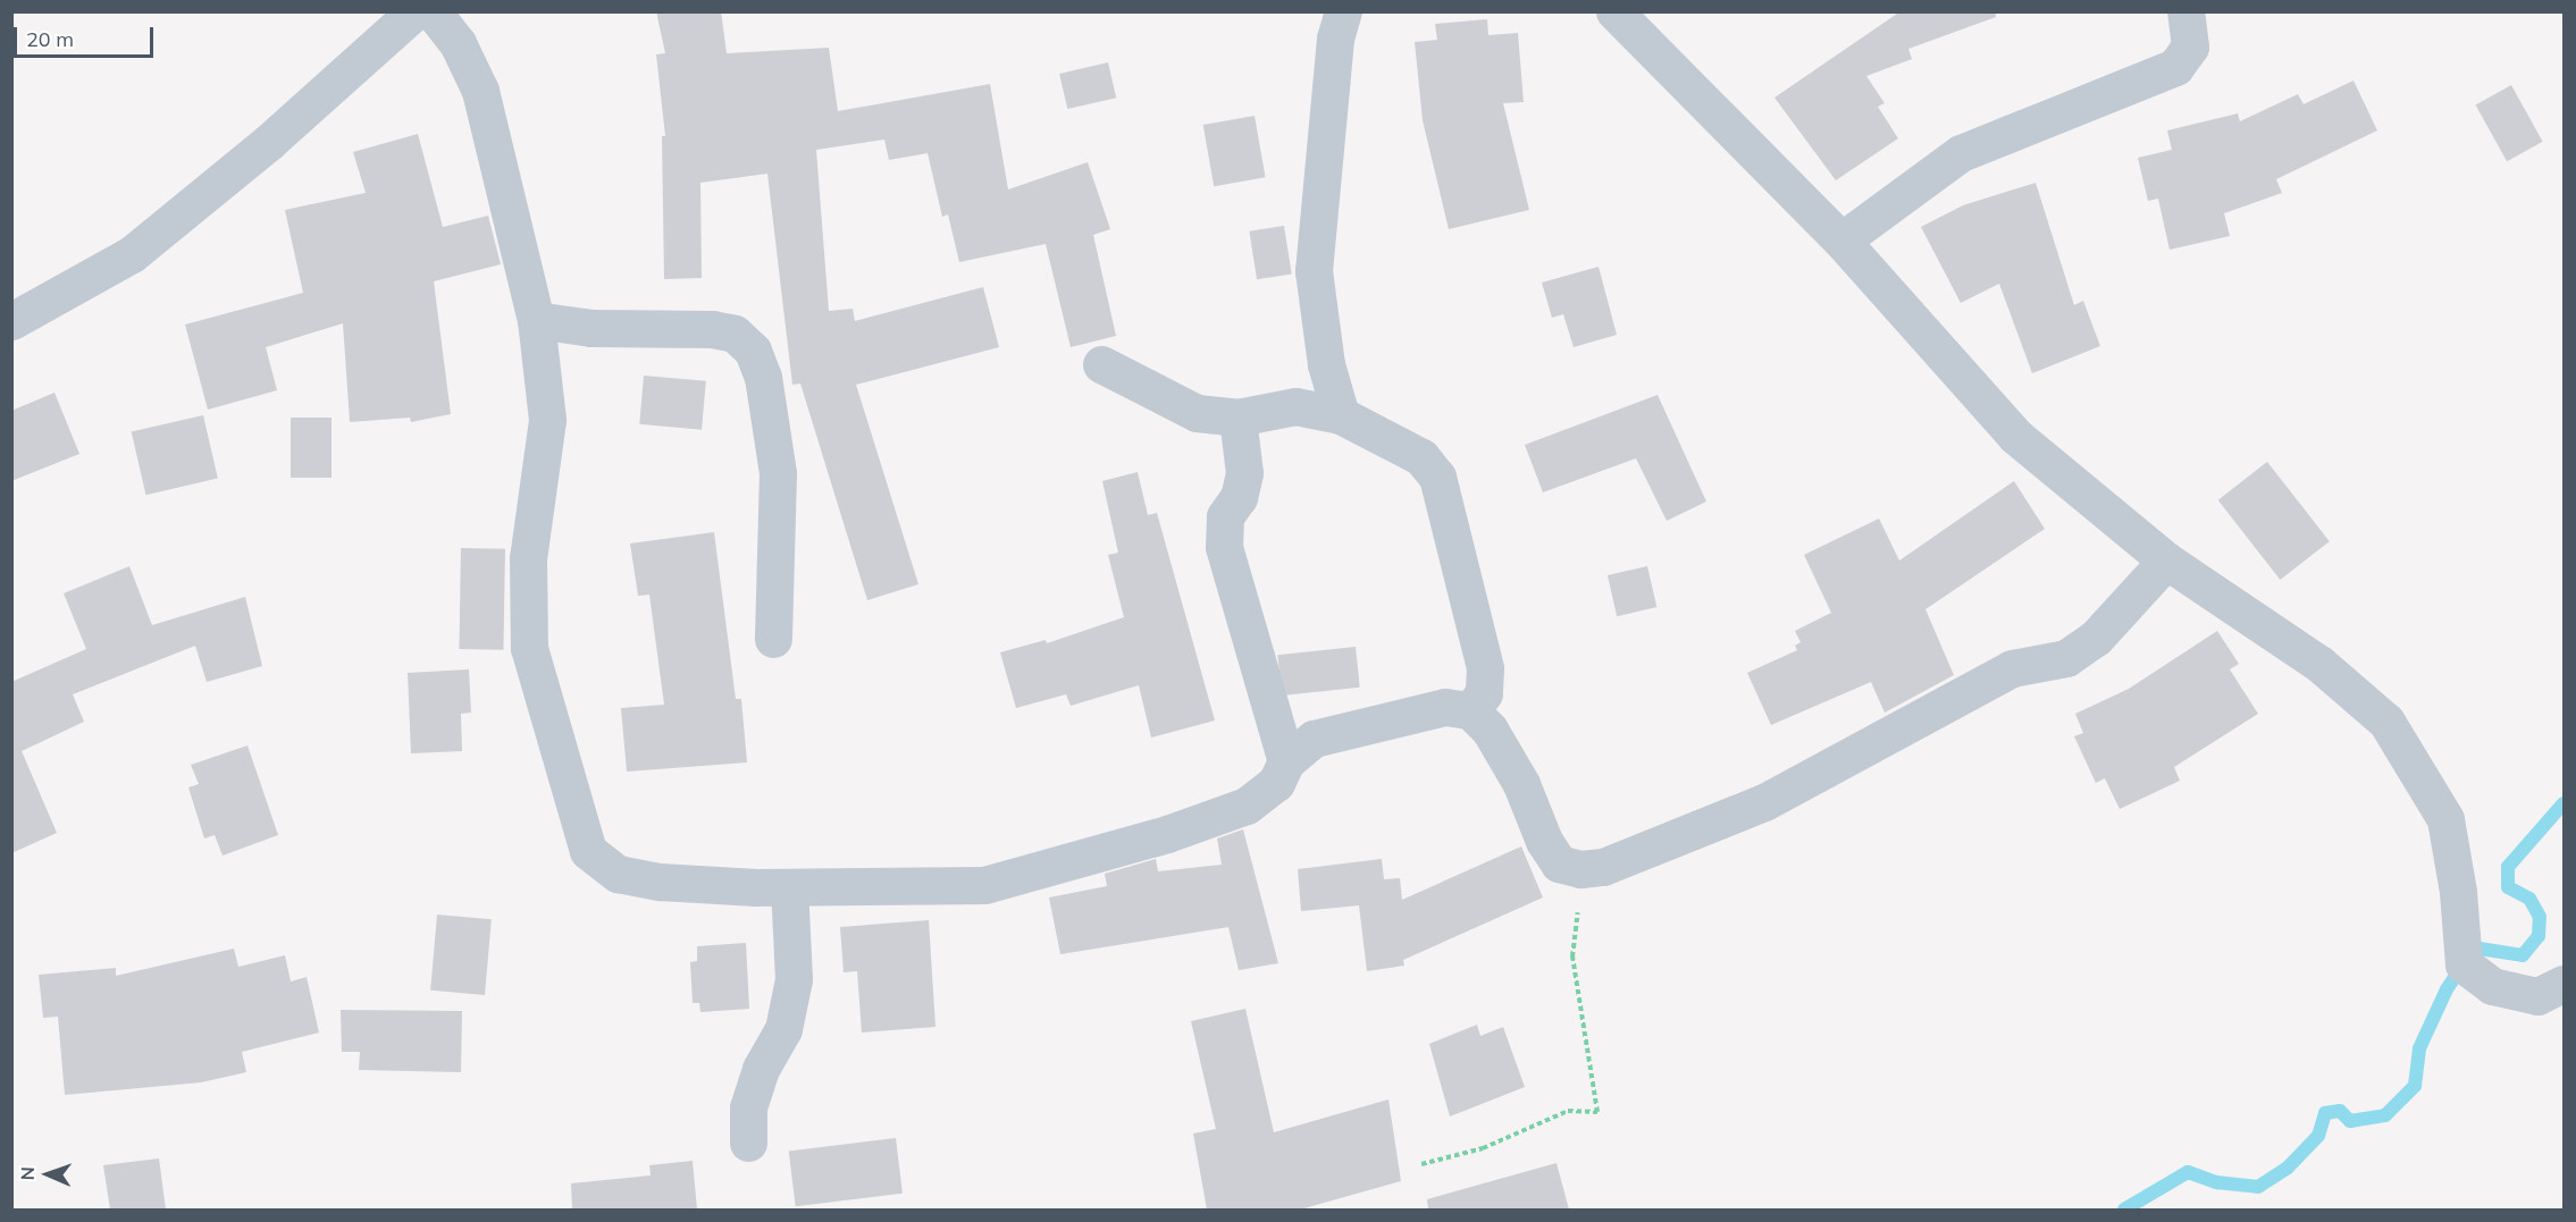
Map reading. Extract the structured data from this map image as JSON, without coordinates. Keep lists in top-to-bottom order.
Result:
{
  "scale_bar": "20 m",
  "north": "left"
}
